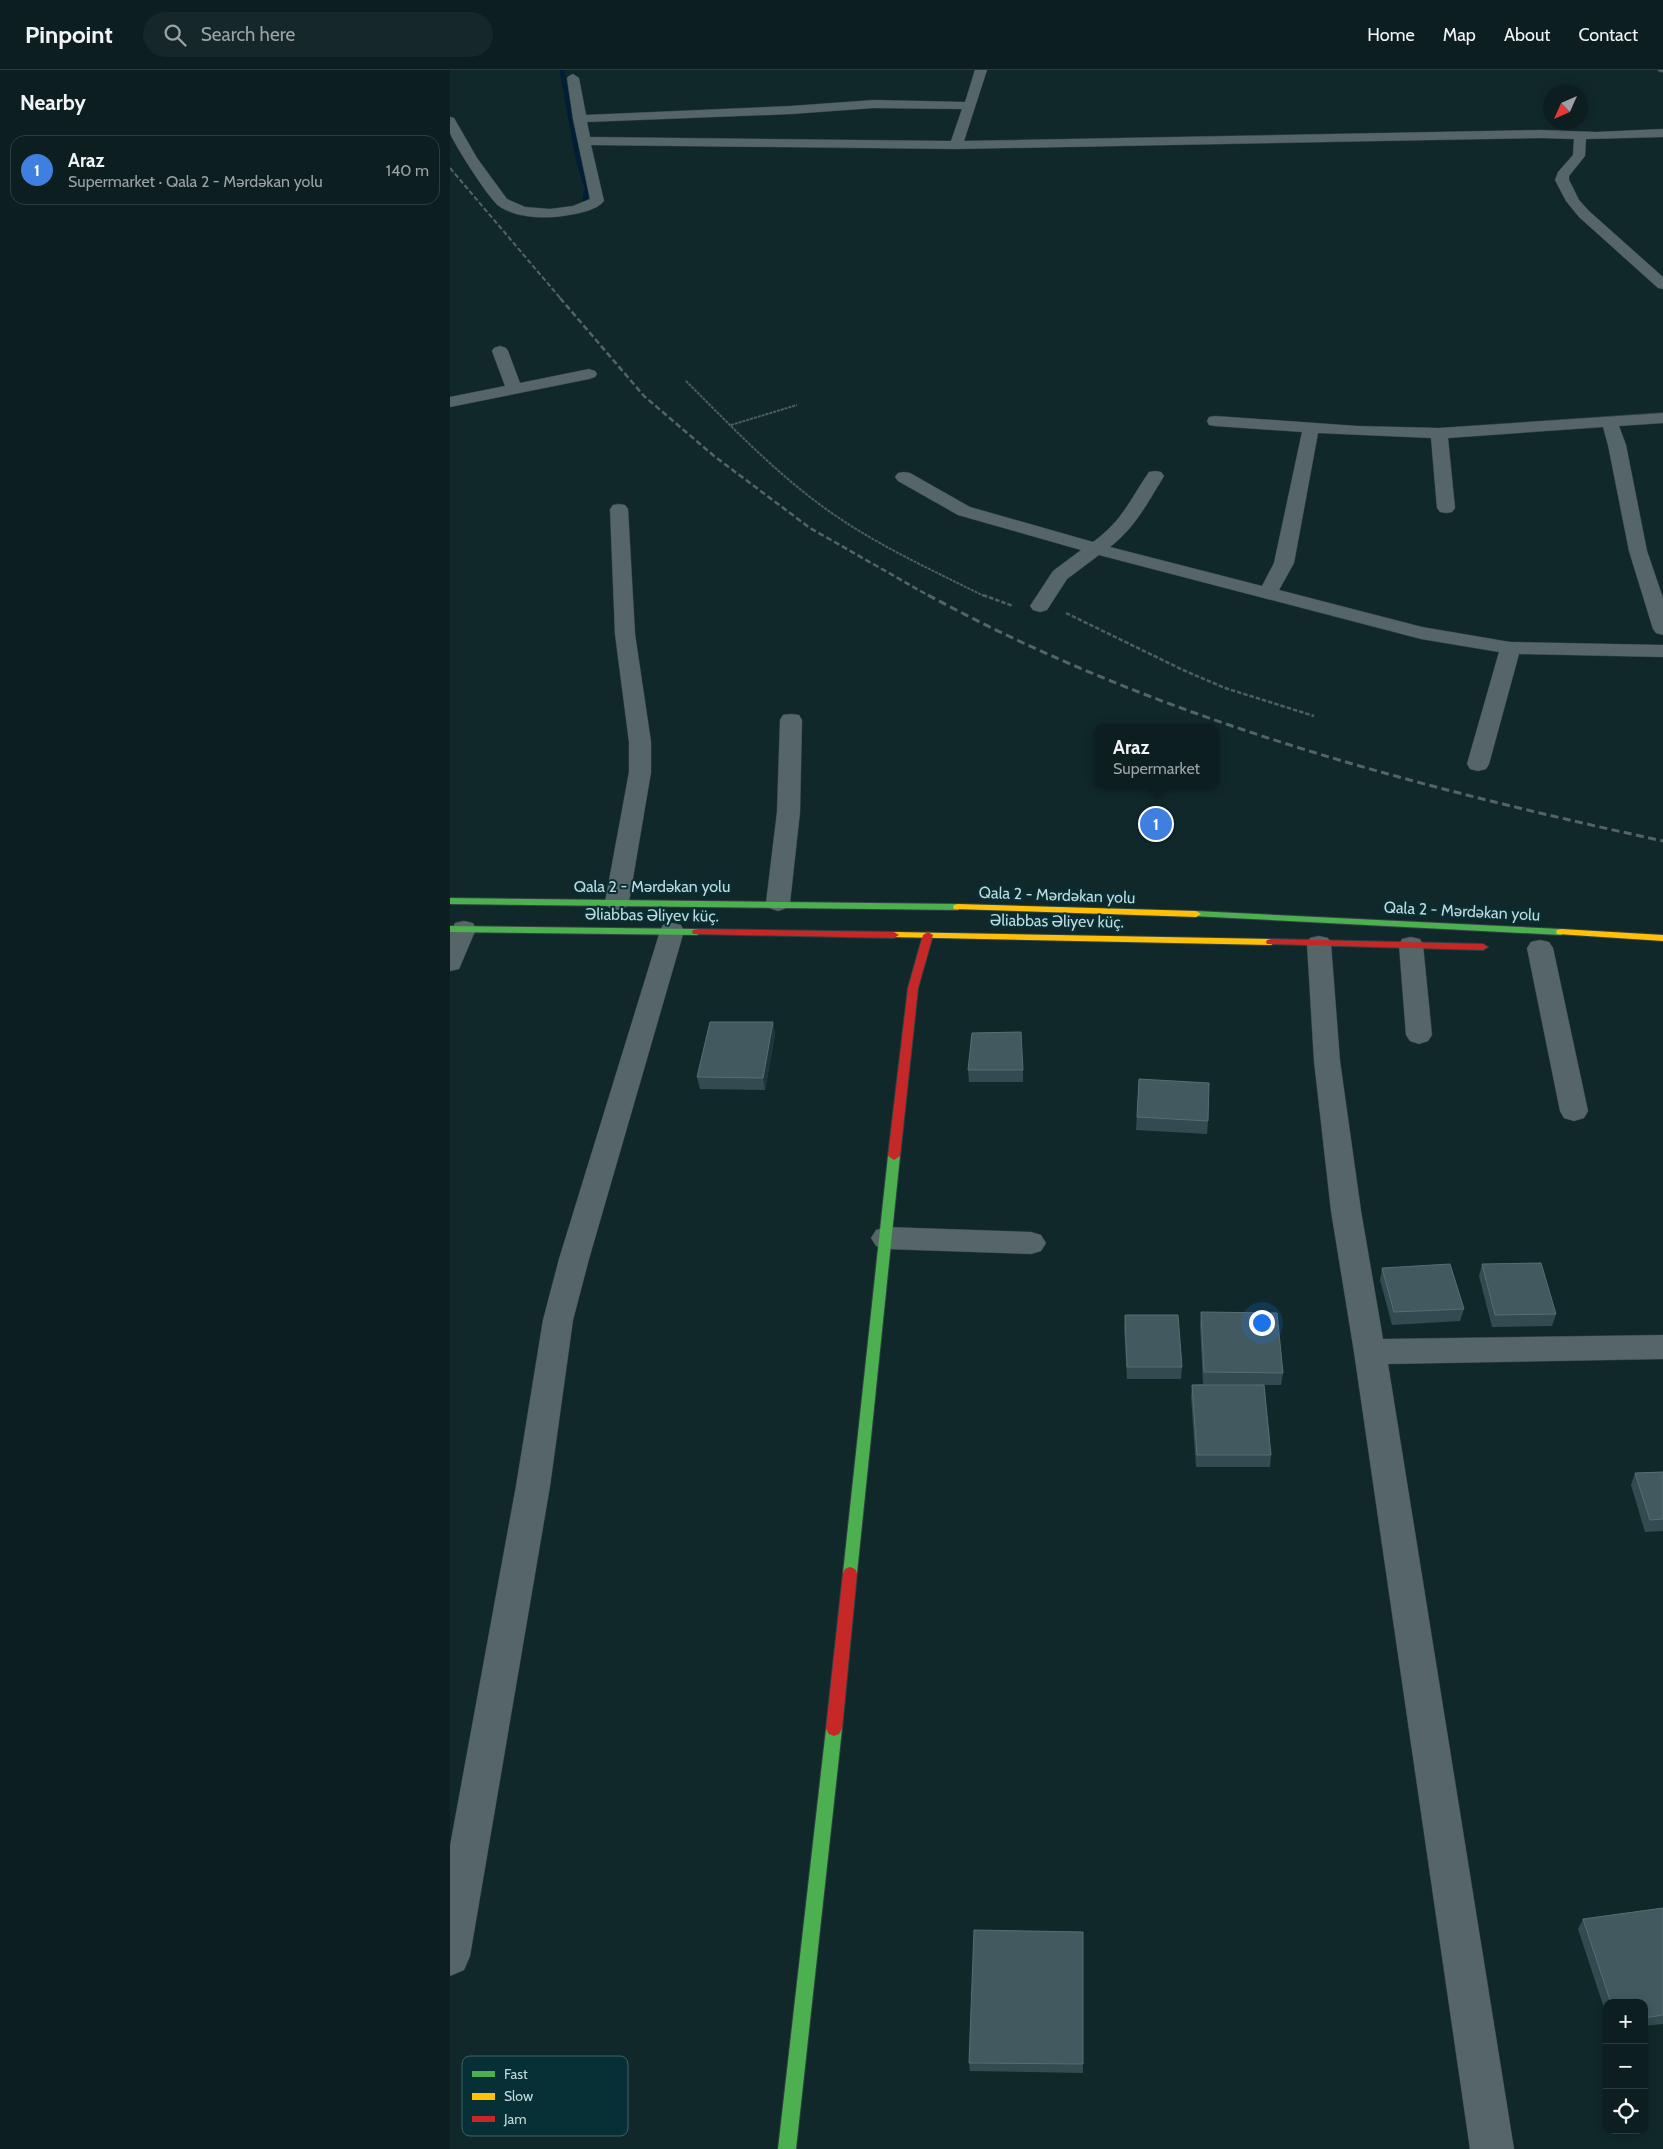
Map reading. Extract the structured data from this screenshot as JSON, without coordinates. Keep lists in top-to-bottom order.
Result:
{
  "streets": {
    "main road": ["Qala 2 - Mərdəkan yolu", "Əliabbas Əliyev küç."]
  },
  "legend": ["Fast", "Slow", "Jam"],
  "north": "bottom left",
  "page": {
    "header": "Pinpoint",
    "search": "Search here",
    "nav": [
      "Home",
      "Map",
      "About",
      "Contact"
    ],
    "heading": "Nearby",
    "list": [
      {
        "mark": "1",
        "name": "Araz",
        "note": "Supermarket · Qala 2 - Mərdəkan yolu",
        "value": "140 m"
      }
    ],
    "popup": ["Araz", "Supermarket"],
    "pins": "1",
    "map_buttons": ["+", "−"]
  }
}
